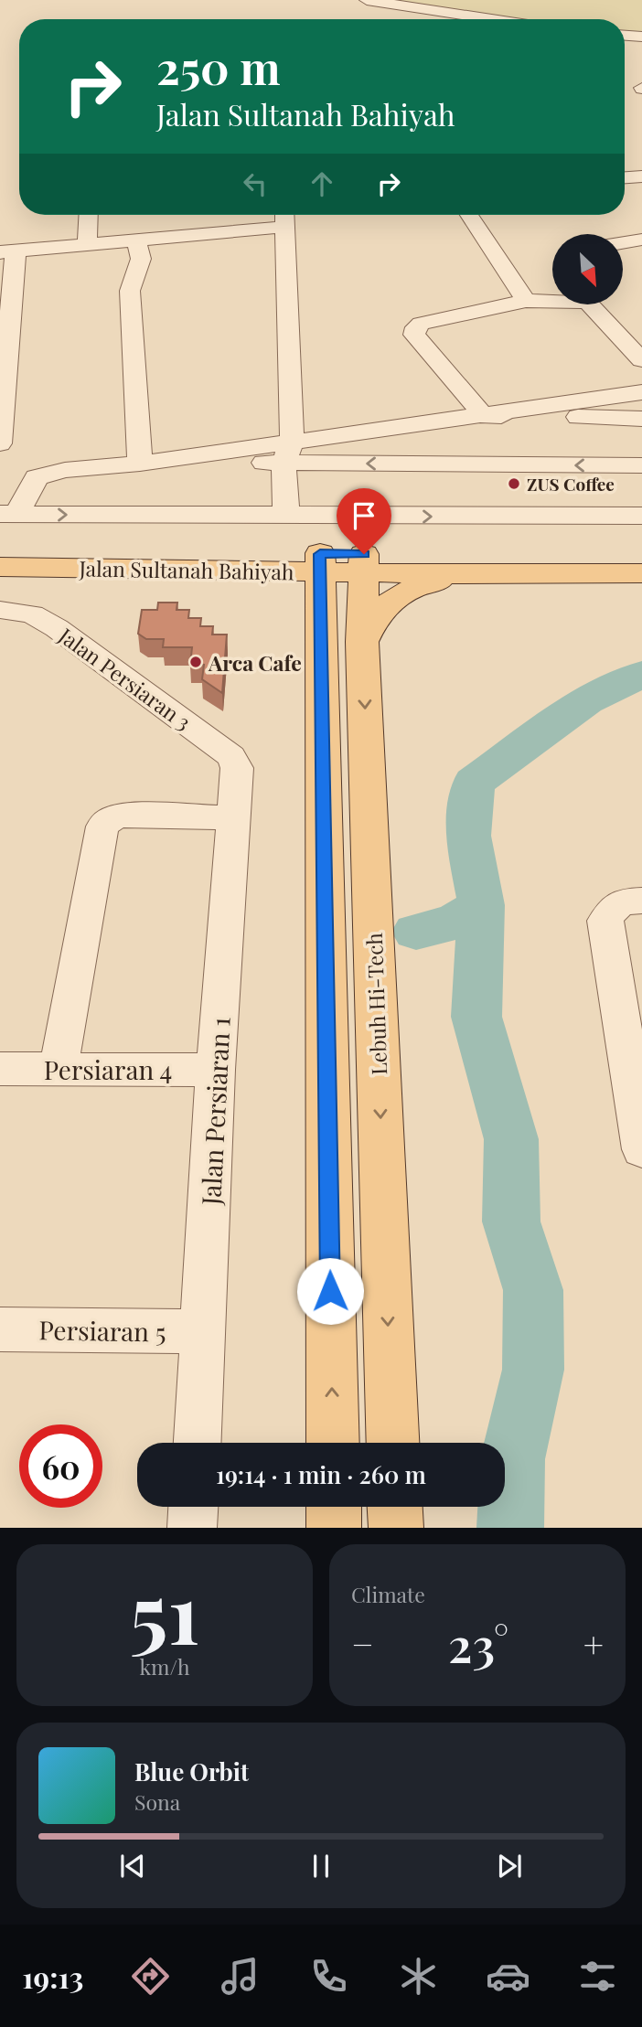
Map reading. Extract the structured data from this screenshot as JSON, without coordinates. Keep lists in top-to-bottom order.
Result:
{
  "streets": {
    "main road": ["Jalan Sultanah Bahiyah", "Lebuh Hi-Tech"],
    "street": [
      "Jalan Persiaran 3",
      "Persiaran 4",
      "Jalan Persiaran 1",
      "Persiaran 5"
    ]
  },
  "crossings": [
    ["Jalan Sultanah Bahiyah", "Lebuh Hi-Tech"],
    ["Jalan Persiaran 3", "Jalan Persiaran 1"],
    ["Persiaran 4", "Jalan Persiaran 1"],
    ["Jalan Persiaran 1", "Persiaran 5"]
  ],
  "places": ["ZUS Coffee", "Arca Cafe"],
  "north": "bottom right",
  "page": {
    "turn": ["250 m", "Jalan Sultanah Bahiyah"],
    "limit": "60",
    "trip": "19:14 · 1 min · 260 m",
    "tile": [
      ["51", "km/h"],
      "Climate"
    ],
    "heat": ["−", "23°", "+"],
    "song": ["Blue Orbit", "Sona"],
    "tabs": "19:13"
  }
}
